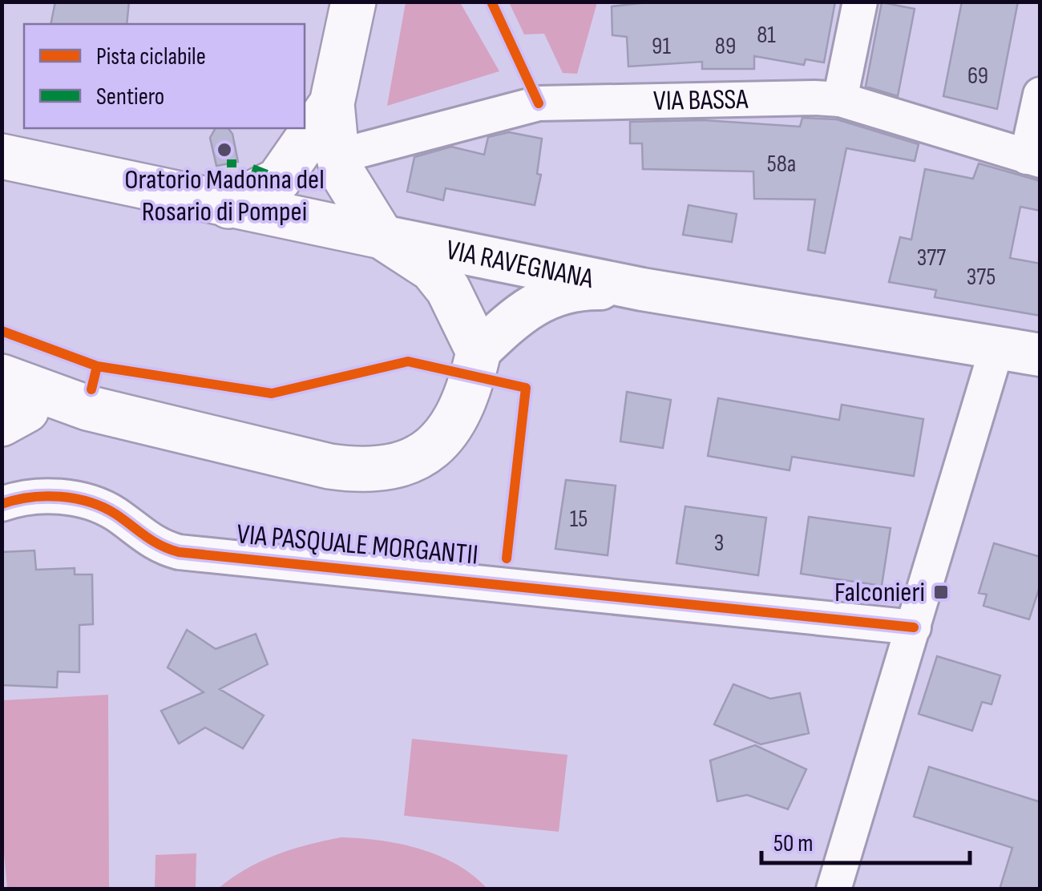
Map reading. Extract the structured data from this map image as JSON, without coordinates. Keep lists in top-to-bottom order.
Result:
{
  "streets": {
    "main road": ["VIA RAVEGNANA"],
    "street": ["VIA BASSA", "VIA PASQUALE MORGANTII"]
  },
  "places": {
    "other": ["Oratorio Madonna del Rosario di Pompei"],
    "transit": ["Falconieri"]
  },
  "house_numbers": [
    "81",
    "91",
    "89",
    "69",
    "58a",
    "377",
    "375",
    "15",
    "3"
  ],
  "legend": ["Pista ciclabile", "Sentiero"],
  "scale_bar": "50 m"
}
